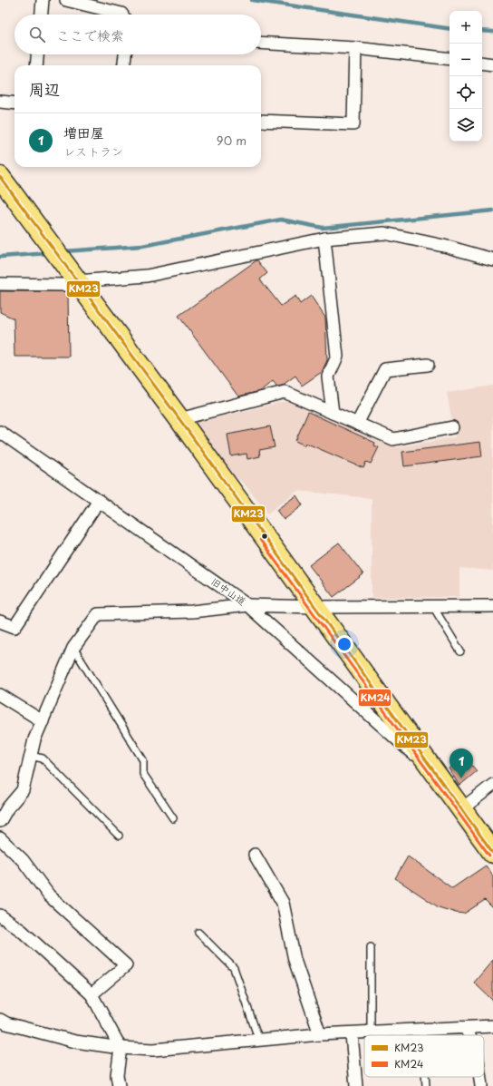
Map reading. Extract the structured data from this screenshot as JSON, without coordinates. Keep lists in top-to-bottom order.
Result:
{
  "streets": {
    "street": ["旧中山道"]
  },
  "lines": ["transit line KM23", "transit line KM24"],
  "legend": ["KM23", "KM24"],
  "page": {
    "map_buttons": ["+", "−"],
    "search": "ここで検索",
    "heading": "周辺",
    "list": [
      {
        "mark": "1",
        "name": "増田屋",
        "note": "レストラン",
        "value": "90 m"
      }
    ],
    "pins": "1"
  }
}
